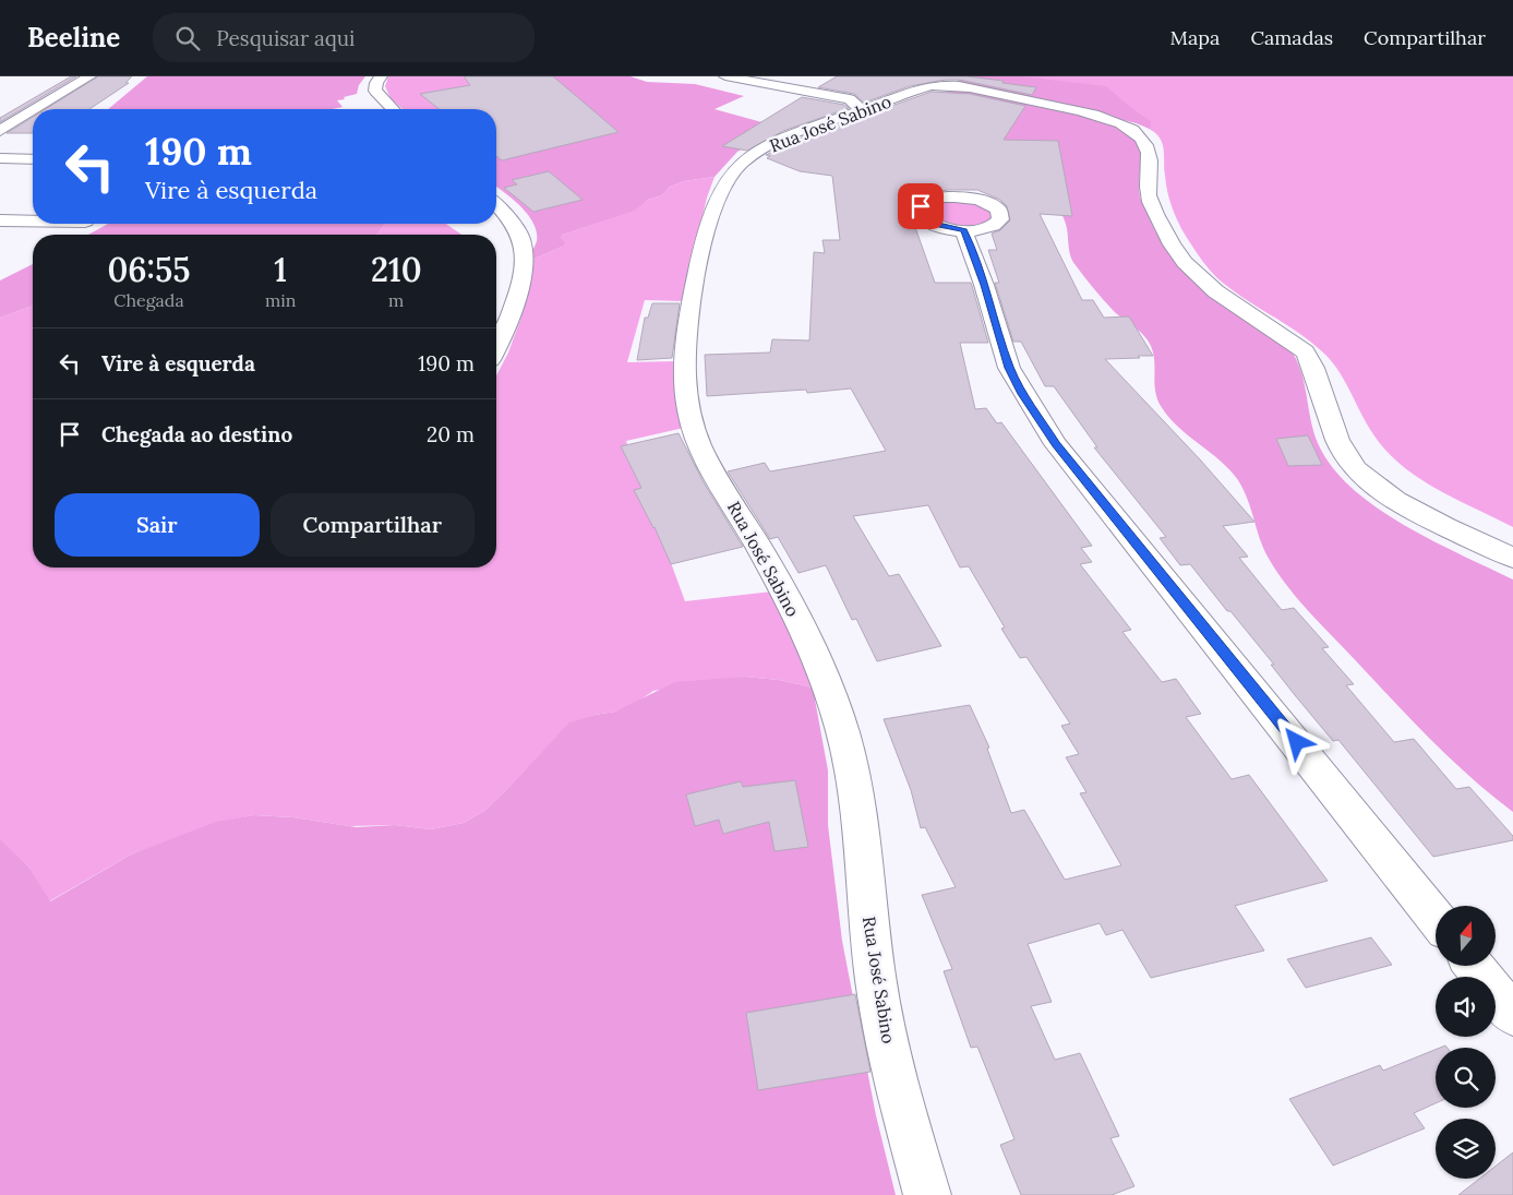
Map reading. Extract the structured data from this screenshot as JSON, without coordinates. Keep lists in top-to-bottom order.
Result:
{
  "streets": {
    "street": ["Rua José Sabino"]
  },
  "north": "top",
  "page": {
    "header": "Beeline",
    "search": "Pesquisar aqui",
    "nav": ["Mapa", "Camadas", "Compartilhar"],
    "turn": ["190 m", "Vire à esquerda"],
    "eta": [
      "06:55",
      "Chegada",
      "1",
      "min",
      "210",
      "m"
    ],
    "list": [
      {
        "name": "Vire à esquerda",
        "value": "190 m"
      },
      {
        "name": "Chegada ao destino",
        "value": "20 m"
      }
    ],
    "buttons": ["Sair", "Compartilhar"]
  }
}
